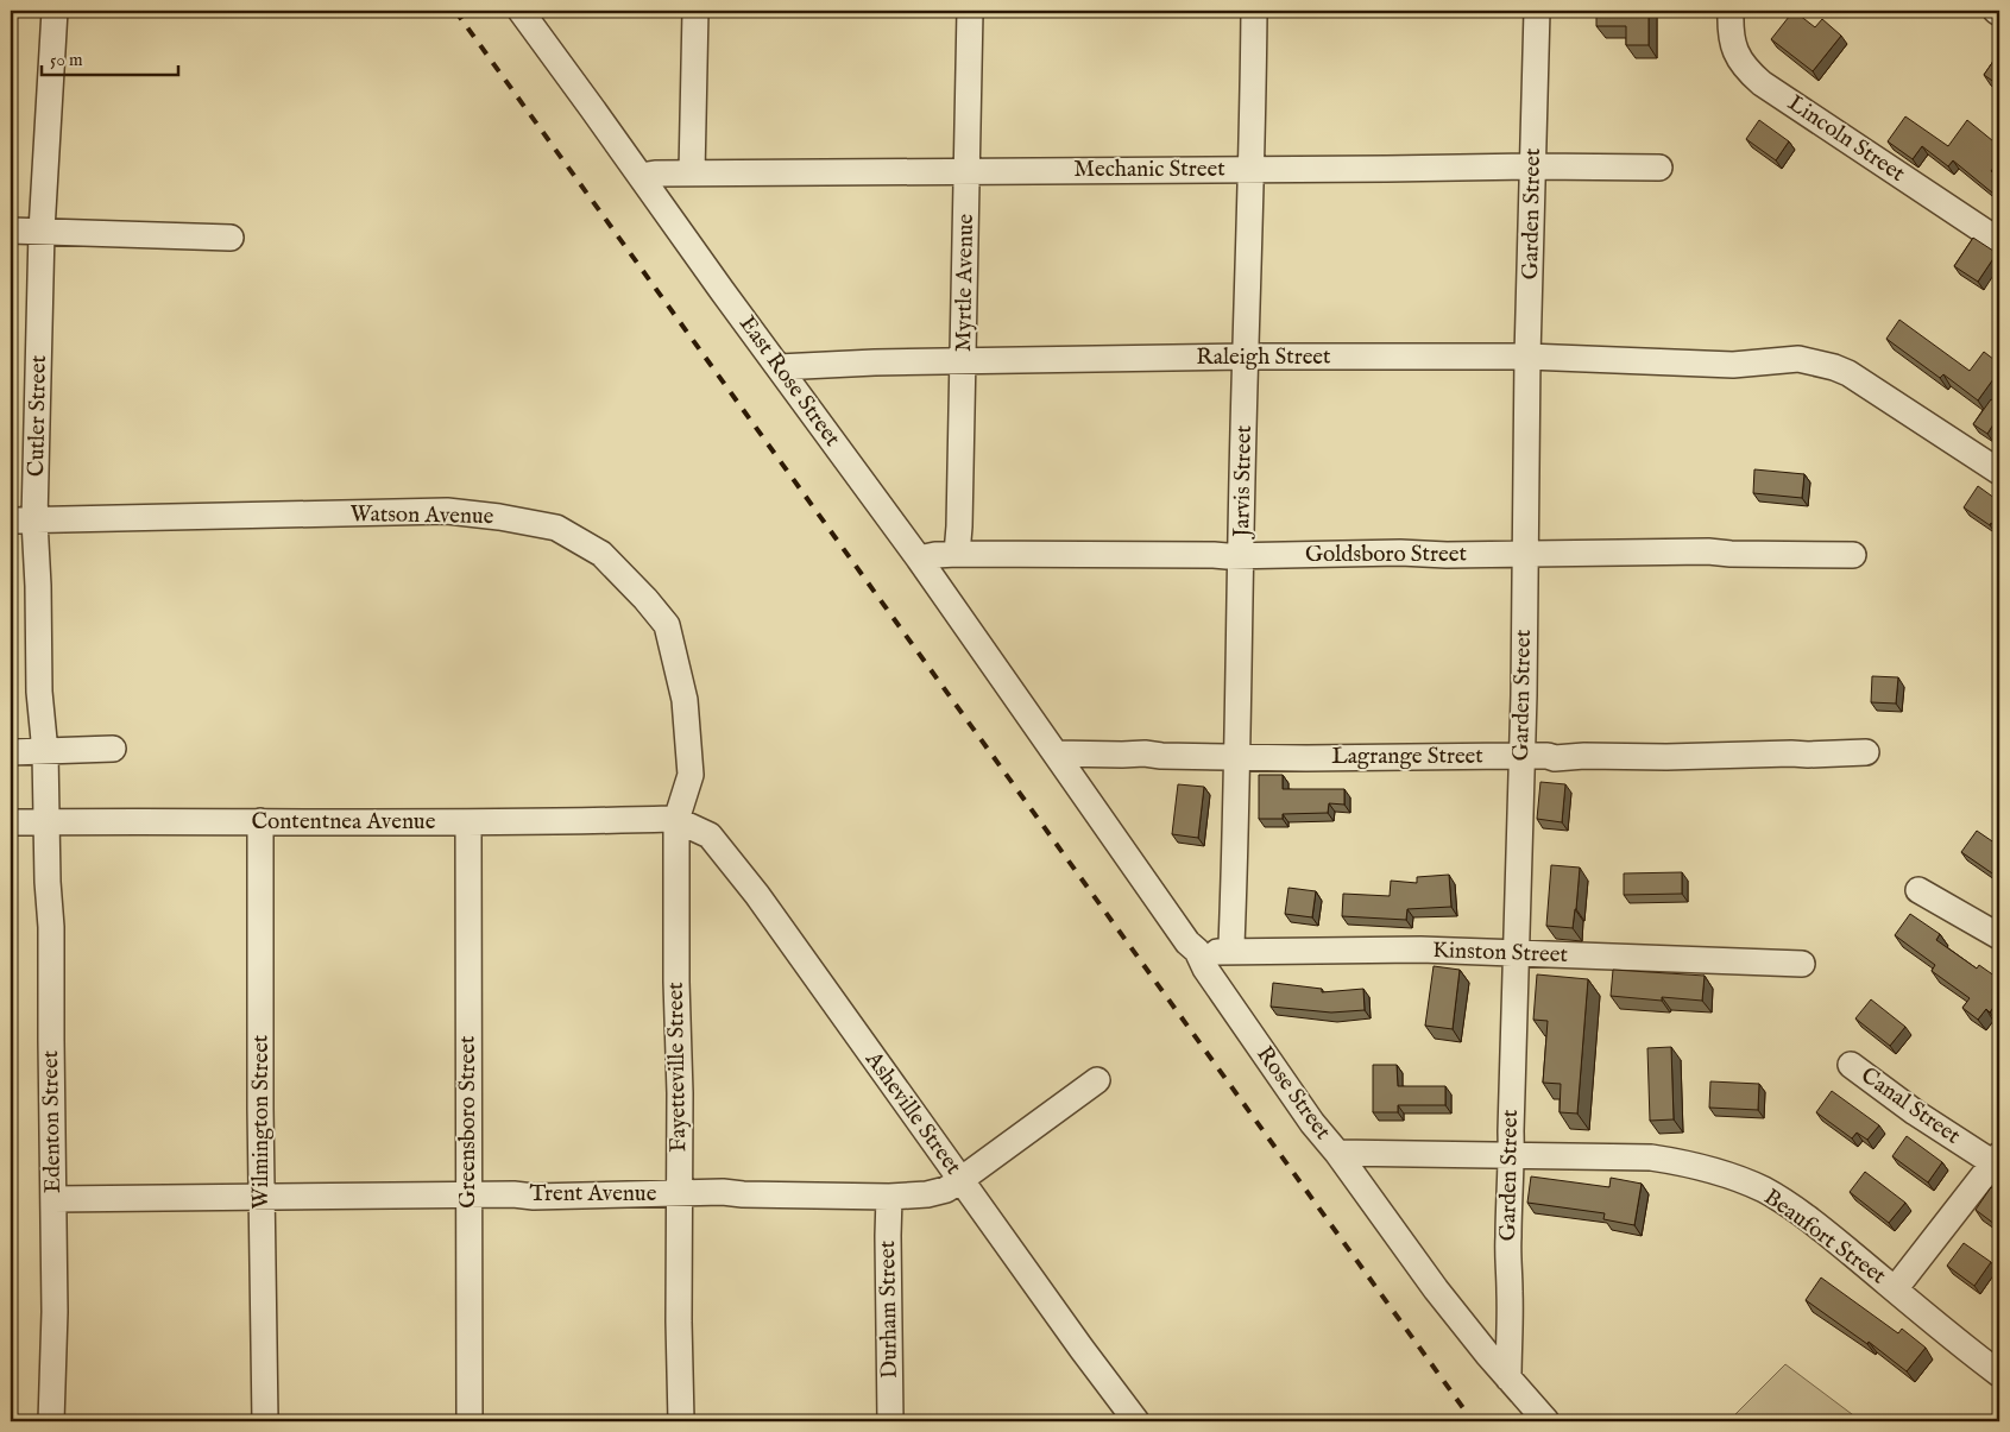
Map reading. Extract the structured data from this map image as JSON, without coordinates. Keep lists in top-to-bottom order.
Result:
{
  "streets": {
    "street": [
      "Lincoln Street",
      "Mechanic Street",
      "Garden Street",
      "Myrtle Avenue",
      "Raleigh Street",
      "East Rose Street",
      "Cutler Street",
      "Jarvis Street",
      "Watson Avenue",
      "Goldsboro Street",
      "Lagrange Street",
      "Contentnea Avenue",
      "Kinston Street",
      "Fayetteville Street",
      "Rose Street",
      "Canal Street",
      "Asheville Street",
      "Edenton Street",
      "Wilmington Street",
      "Greensboro Street",
      "Trent Avenue",
      "Beaufort Street",
      "Durham Street"
    ]
  },
  "crossings": [
    ["Mechanic Street", "Garden Street"],
    ["Mechanic Street", "Myrtle Avenue"],
    ["Mechanic Street", "East Rose Street"],
    ["Mechanic Street", "Jarvis Street"],
    ["Garden Street", "Raleigh Street"],
    ["Garden Street", "Goldsboro Street"],
    ["Garden Street", "Lagrange Street"],
    ["Garden Street", "Kinston Street"],
    ["Garden Street", "Rose Street"],
    ["Garden Street", "Beaufort Street"],
    ["Myrtle Avenue", "Raleigh Street"],
    ["Myrtle Avenue", "Goldsboro Street"],
    ["Raleigh Street", "East Rose Street"],
    ["Raleigh Street", "Jarvis Street"],
    ["East Rose Street", "Goldsboro Street"],
    ["East Rose Street", "Lagrange Street"],
    ["East Rose Street", "Rose Street"],
    ["Cutler Street", "Watson Avenue"],
    ["Cutler Street", "Contentnea Avenue"],
    ["Cutler Street", "Edenton Street"],
    ["Jarvis Street", "Goldsboro Street"],
    ["Jarvis Street", "Lagrange Street"],
    ["Jarvis Street", "Kinston Street"],
    ["Watson Avenue", "Contentnea Avenue"],
    ["Watson Avenue", "Fayetteville Street"],
    ["Watson Avenue", "Asheville Street"],
    ["Lagrange Street", "Rose Street"],
    ["Contentnea Avenue", "Fayetteville Street"],
    ["Contentnea Avenue", "Asheville Street"],
    ["Contentnea Avenue", "Edenton Street"],
    ["Contentnea Avenue", "Wilmington Street"],
    ["Contentnea Avenue", "Greensboro Street"],
    ["Kinston Street", "Rose Street"],
    ["Fayetteville Street", "Asheville Street"],
    ["Fayetteville Street", "Trent Avenue"],
    ["Rose Street", "Beaufort Street"],
    ["Asheville Street", "Trent Avenue"],
    ["Edenton Street", "Trent Avenue"],
    ["Wilmington Street", "Trent Avenue"],
    ["Greensboro Street", "Trent Avenue"],
    ["Trent Avenue", "Durham Street"]
  ],
  "scale_bar": "50 m"
}
